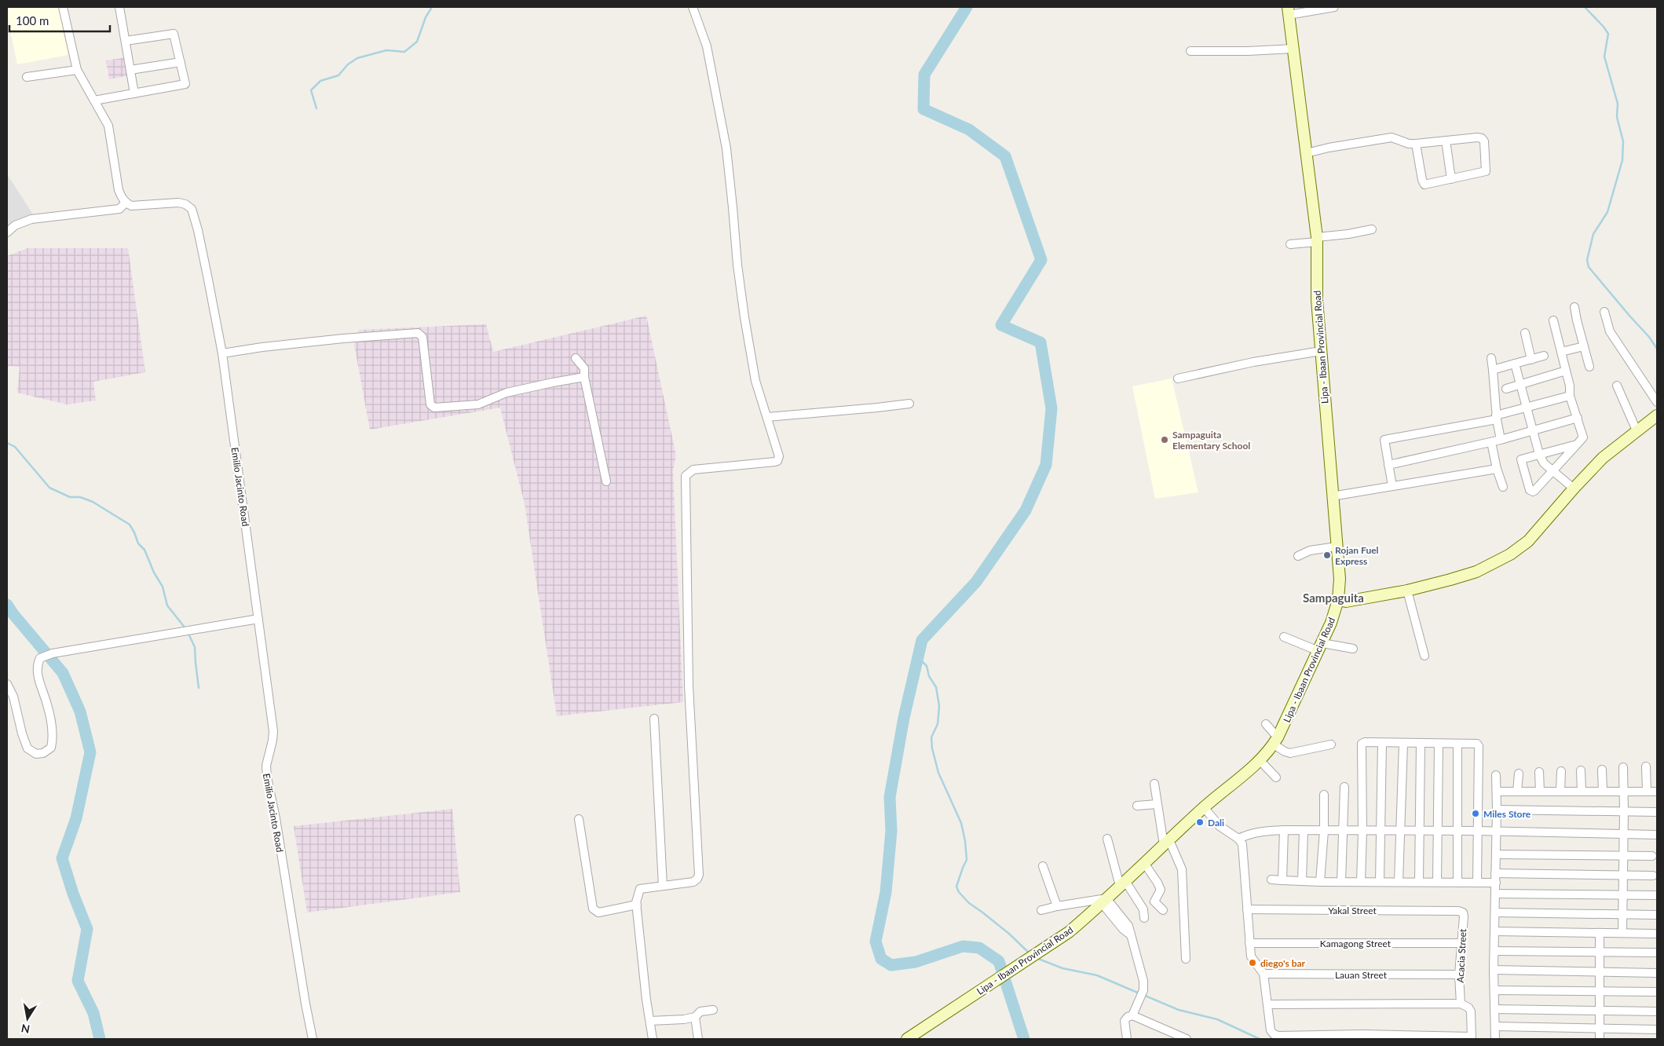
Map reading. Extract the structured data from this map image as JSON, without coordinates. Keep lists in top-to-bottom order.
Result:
{
  "streets": {
    "main road": ["Lipa - Ibaan Provincial Road"],
    "street": [
      "Emilio Jacinto Road",
      "Yakal Street",
      "Kamagong Street",
      "Acacia Street",
      "Lauan Street"
    ]
  },
  "crossings": [
    ["Yakal Street", "Acacia Street"],
    ["Kamagong Street", "Acacia Street"],
    ["Acacia Street", "Lauan Street"]
  ],
  "districts": ["Sampaguita"],
  "places": [
    "Sampaguita Elementary School",
    "Rojan Fuel Express",
    "Miles Store",
    "Dali",
    "diego's bar"
  ],
  "scale_bar": "100 m",
  "north": "bottom"
}
